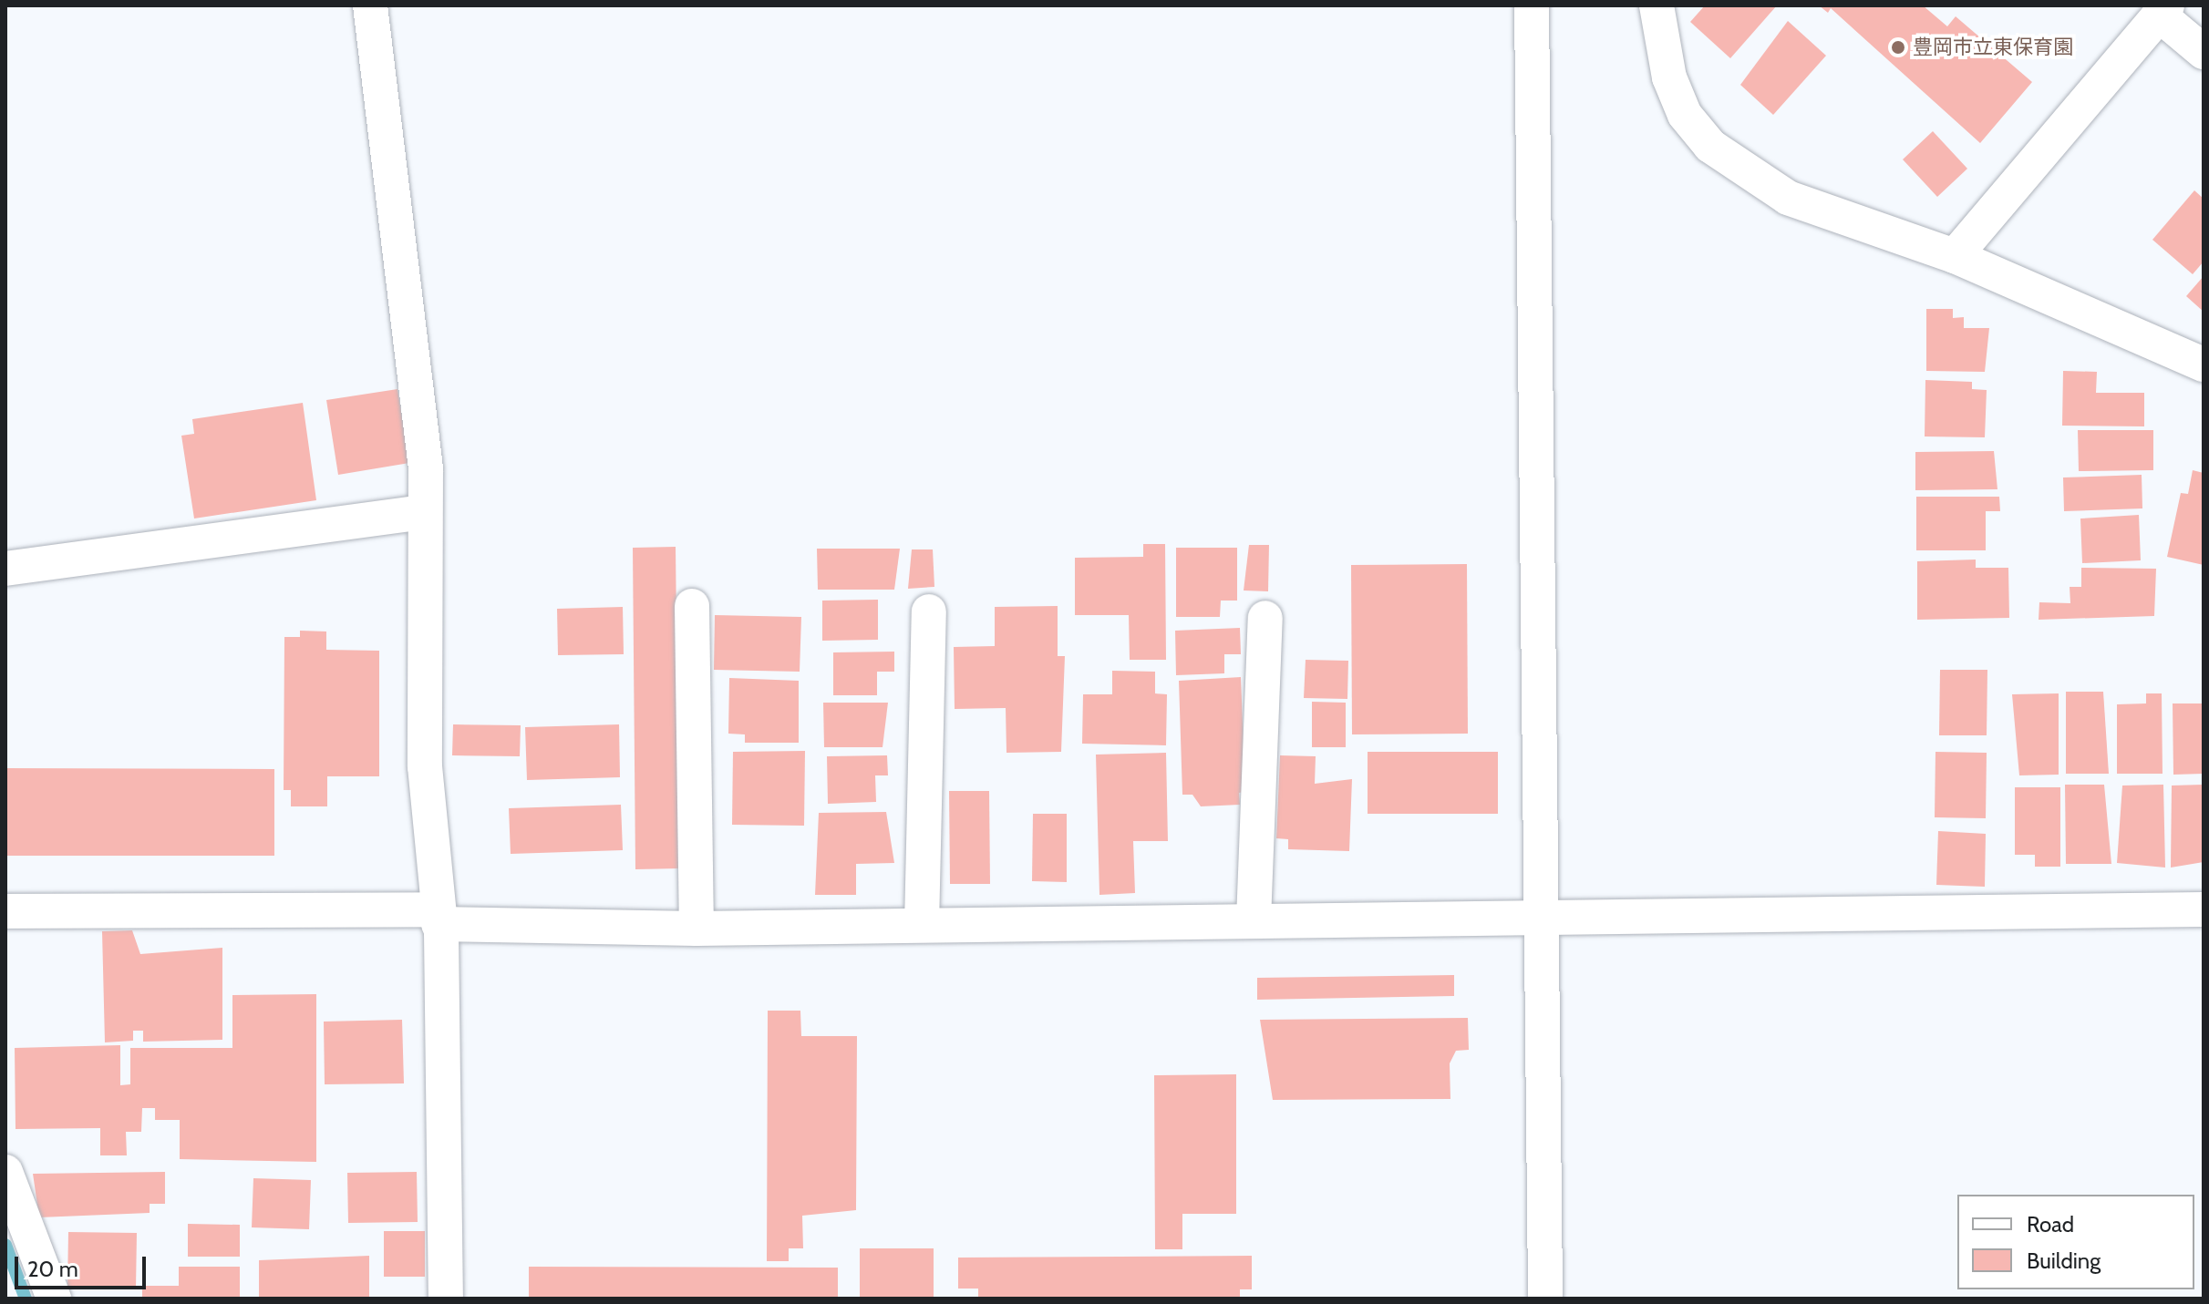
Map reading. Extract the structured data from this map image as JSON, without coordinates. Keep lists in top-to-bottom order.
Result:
{
  "places": ["豊岡市立東保育園"],
  "legend": ["Road", "Building"],
  "scale_bar": "20 m"
}
